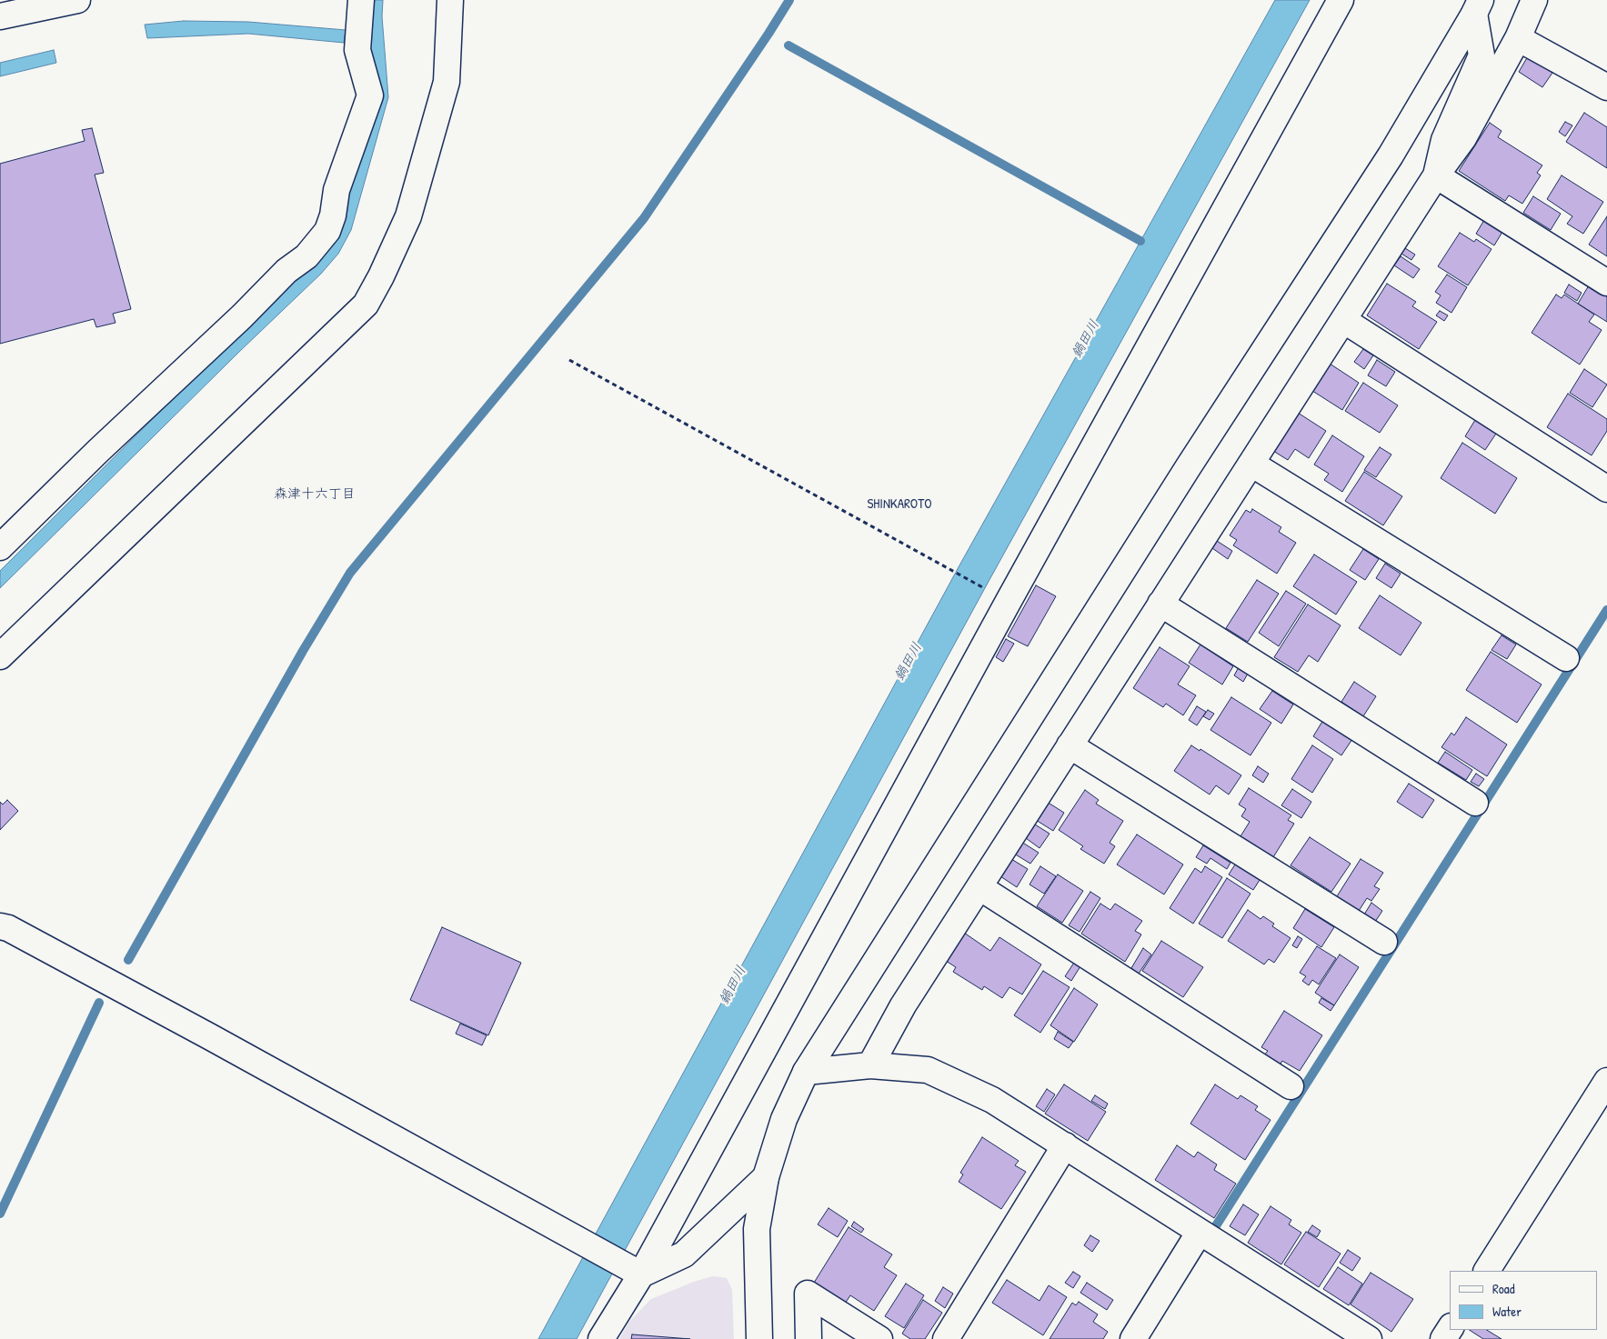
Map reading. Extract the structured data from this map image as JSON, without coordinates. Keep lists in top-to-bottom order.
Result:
{
  "districts": ["森津十六丁目", "SHINKAROTO"],
  "water": ["鍋田川"],
  "legend": ["Road", "Water"]
}
